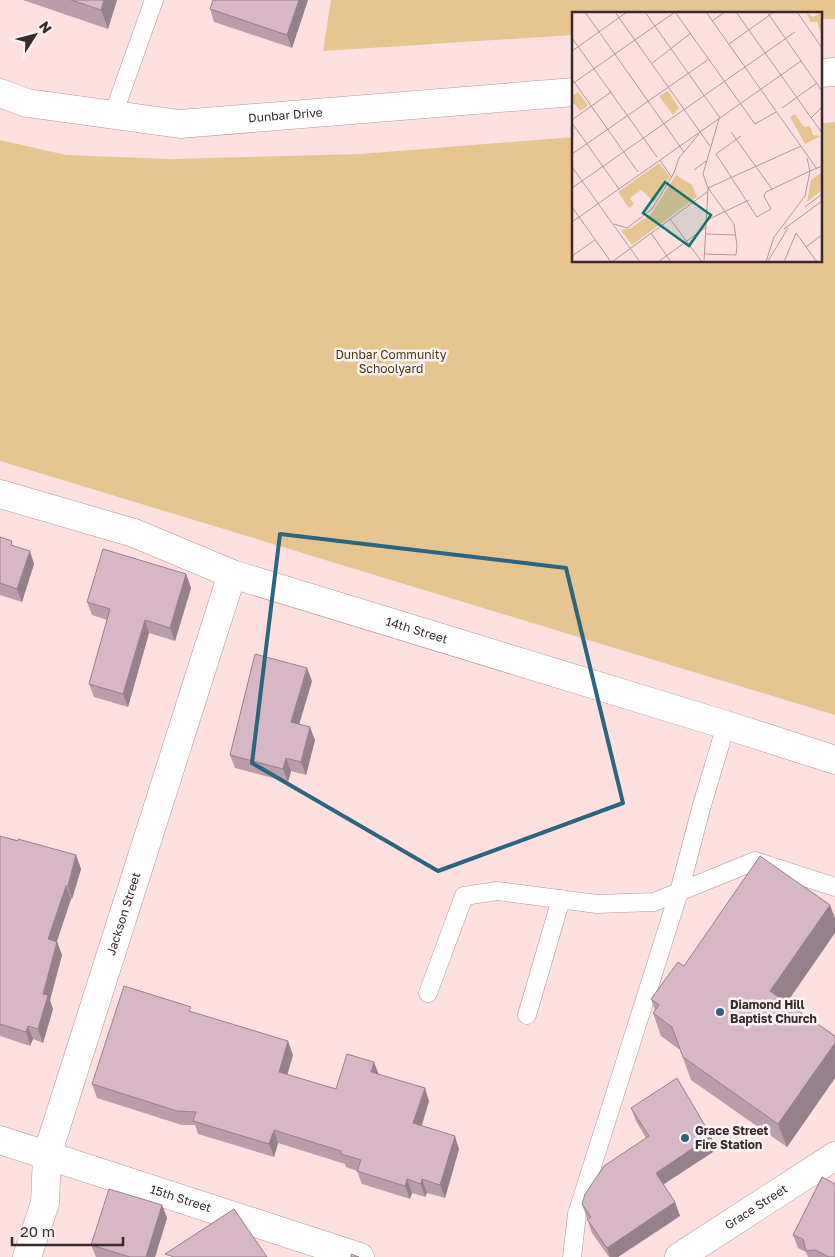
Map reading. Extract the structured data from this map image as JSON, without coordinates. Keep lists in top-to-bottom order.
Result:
{
  "streets": {
    "street": [
      "Dunbar Drive",
      "14th Street",
      "Jackson Street",
      "15th Street",
      "Grace Street"
    ]
  },
  "crossings": [
    ["14th Street", "Jackson Street"],
    ["Jackson Street", "15th Street"]
  ],
  "parks": ["Dunbar Community Schoolyard"],
  "places": ["Diamond Hill Baptist Church", "Grace Street Fire Station"],
  "scale_bar": "20 m",
  "north": "top right"
}
